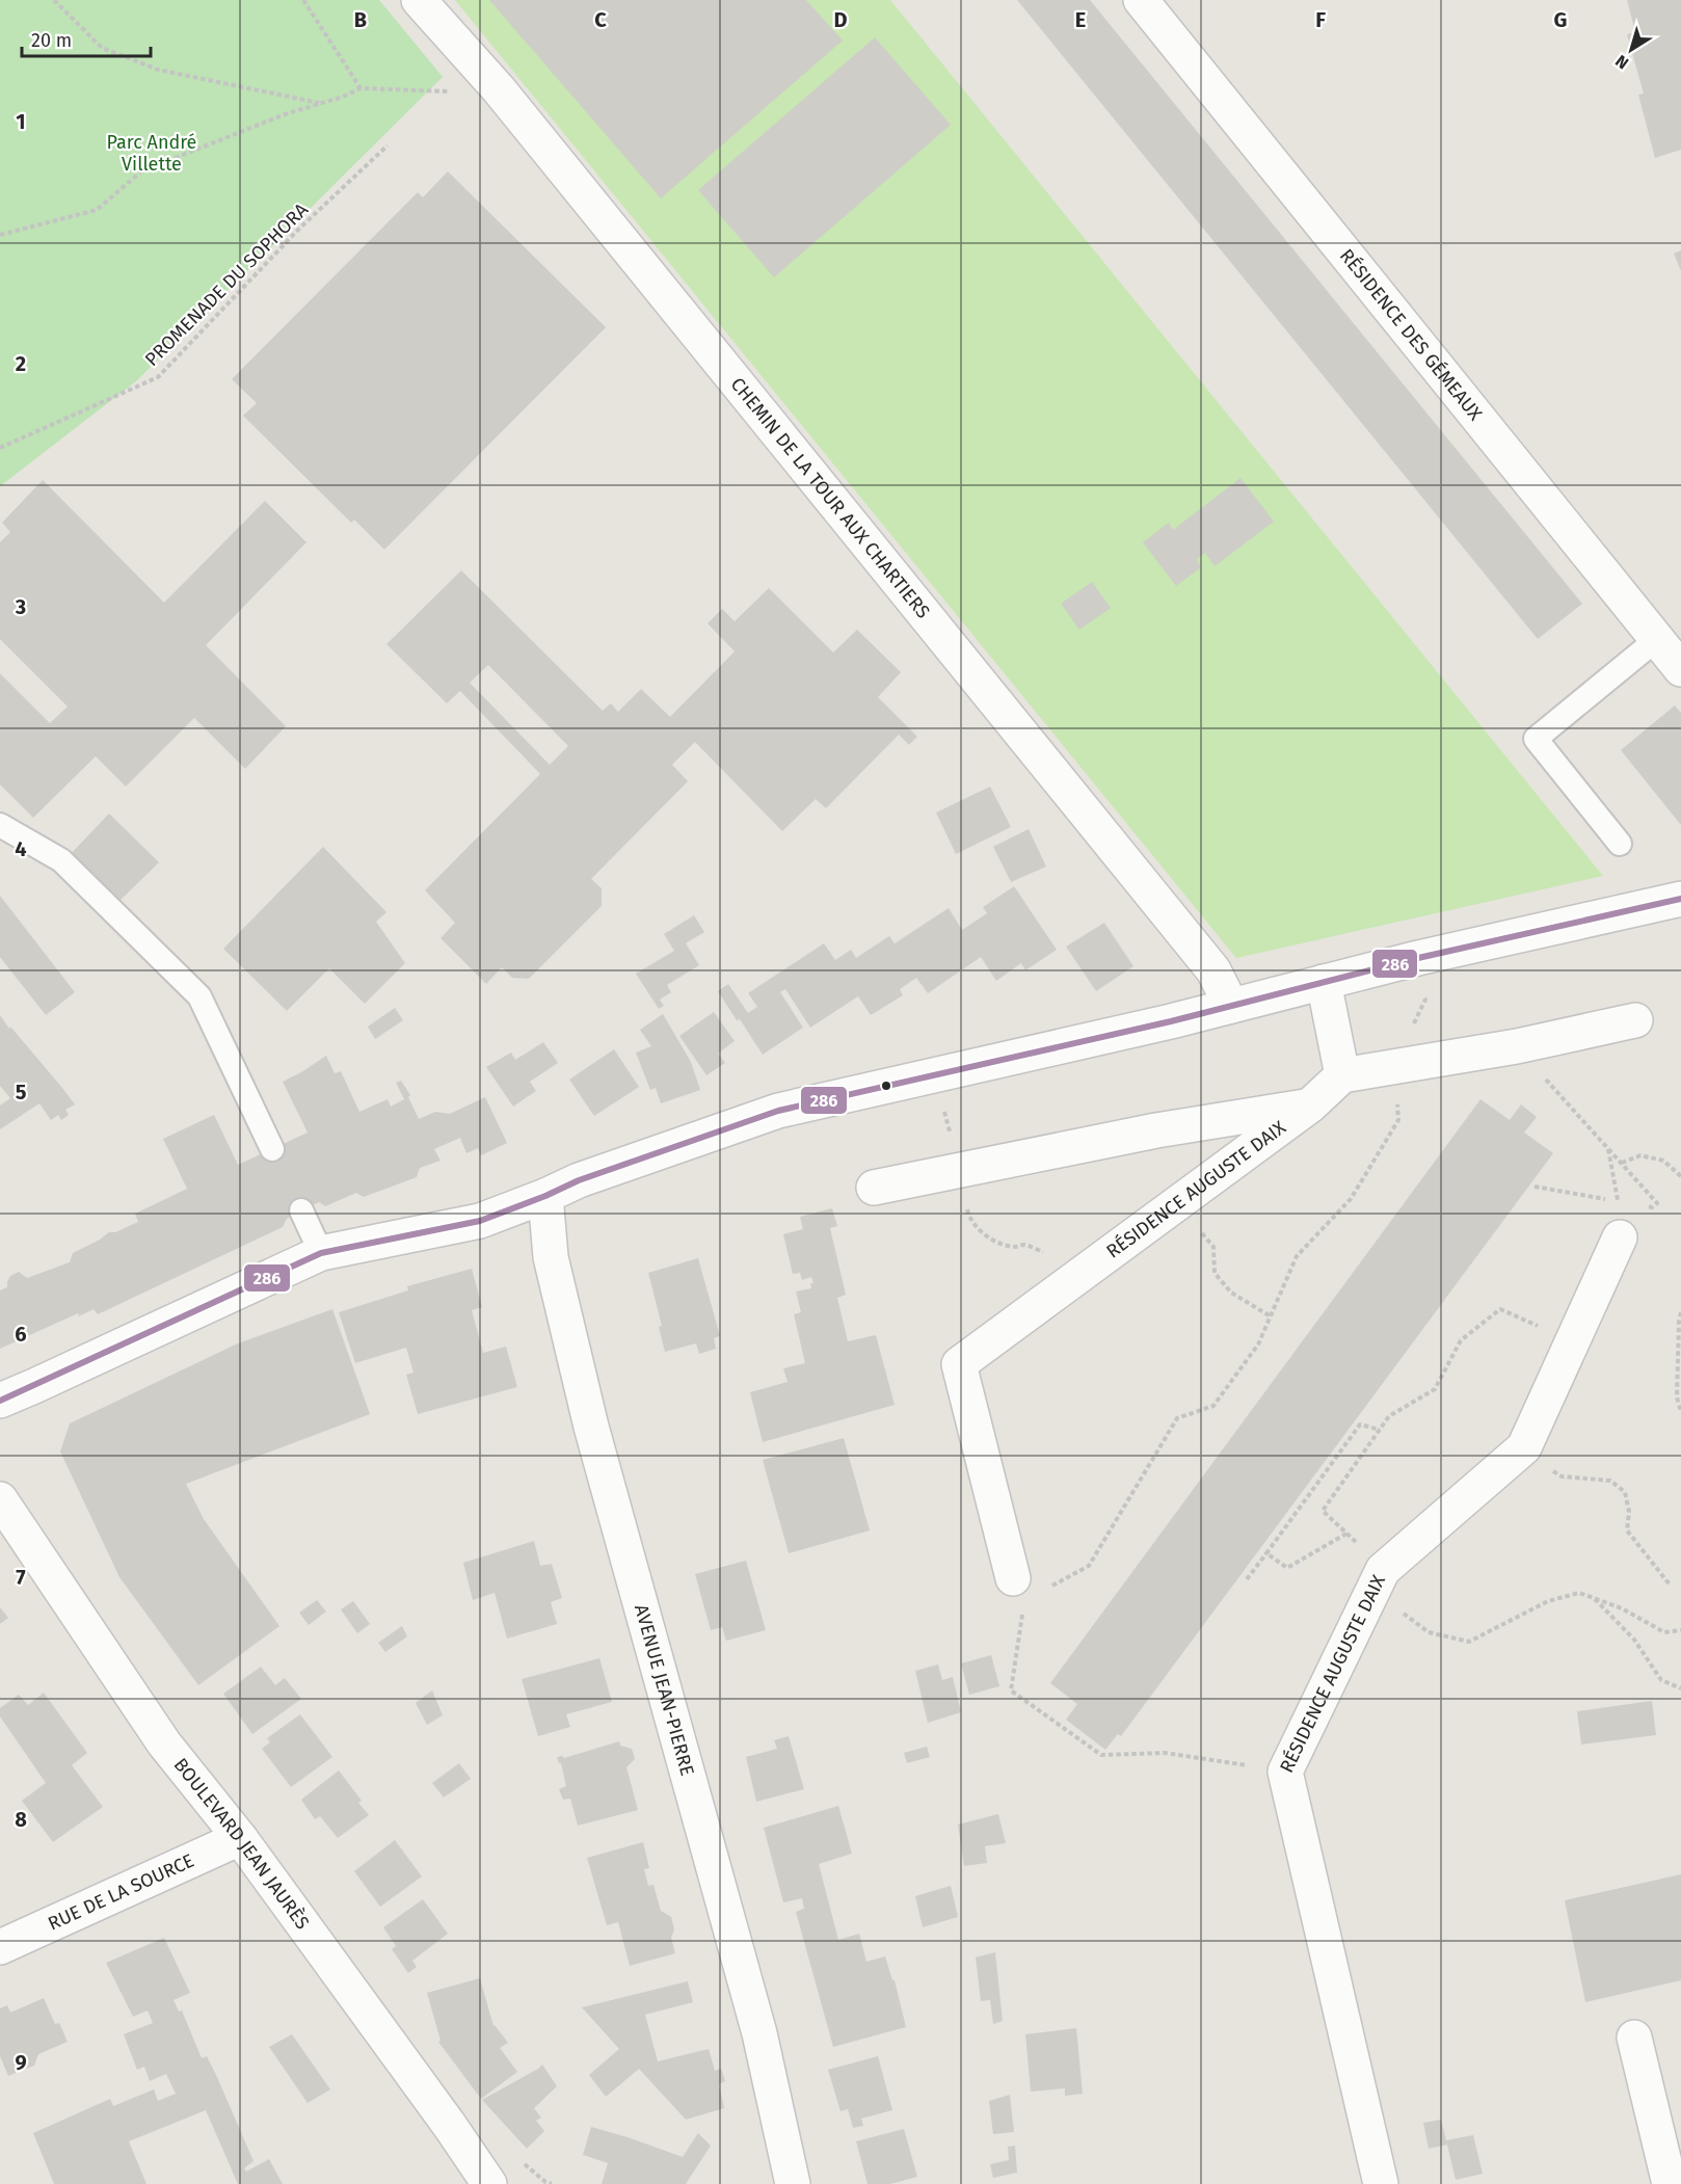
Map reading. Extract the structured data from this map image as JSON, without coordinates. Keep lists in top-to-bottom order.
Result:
{
  "streets": {
    "street": [
      "RÉSIDENCE DES GÉMEAUX",
      "CHEMIN DE LA TOUR AUX CHARTIERS",
      "RÉSIDENCE AUGUSTE DAIX",
      "AVENUE JEAN-PIERRE",
      "BOULEVARD JEAN JAURÈS",
      "RUE DE LA SOURCE"
    ],
    "path": ["PROMENADE DU SOPHORA"]
  },
  "crossings": [
    ["BOULEVARD JEAN JAURÈS", "RUE DE LA SOURCE"]
  ],
  "parks": ["Parc André Villette"],
  "lines": ["transit line 286"],
  "scale_bar": "20 m",
  "north": "bottom left",
  "grid": {
    "columns": [
      "B",
      "C",
      "D",
      "E",
      "F",
      "G"
    ],
    "rows": [
      "1",
      "2",
      "3",
      "4",
      "5",
      "6",
      "7",
      "8",
      "9"
    ]
  }
}
